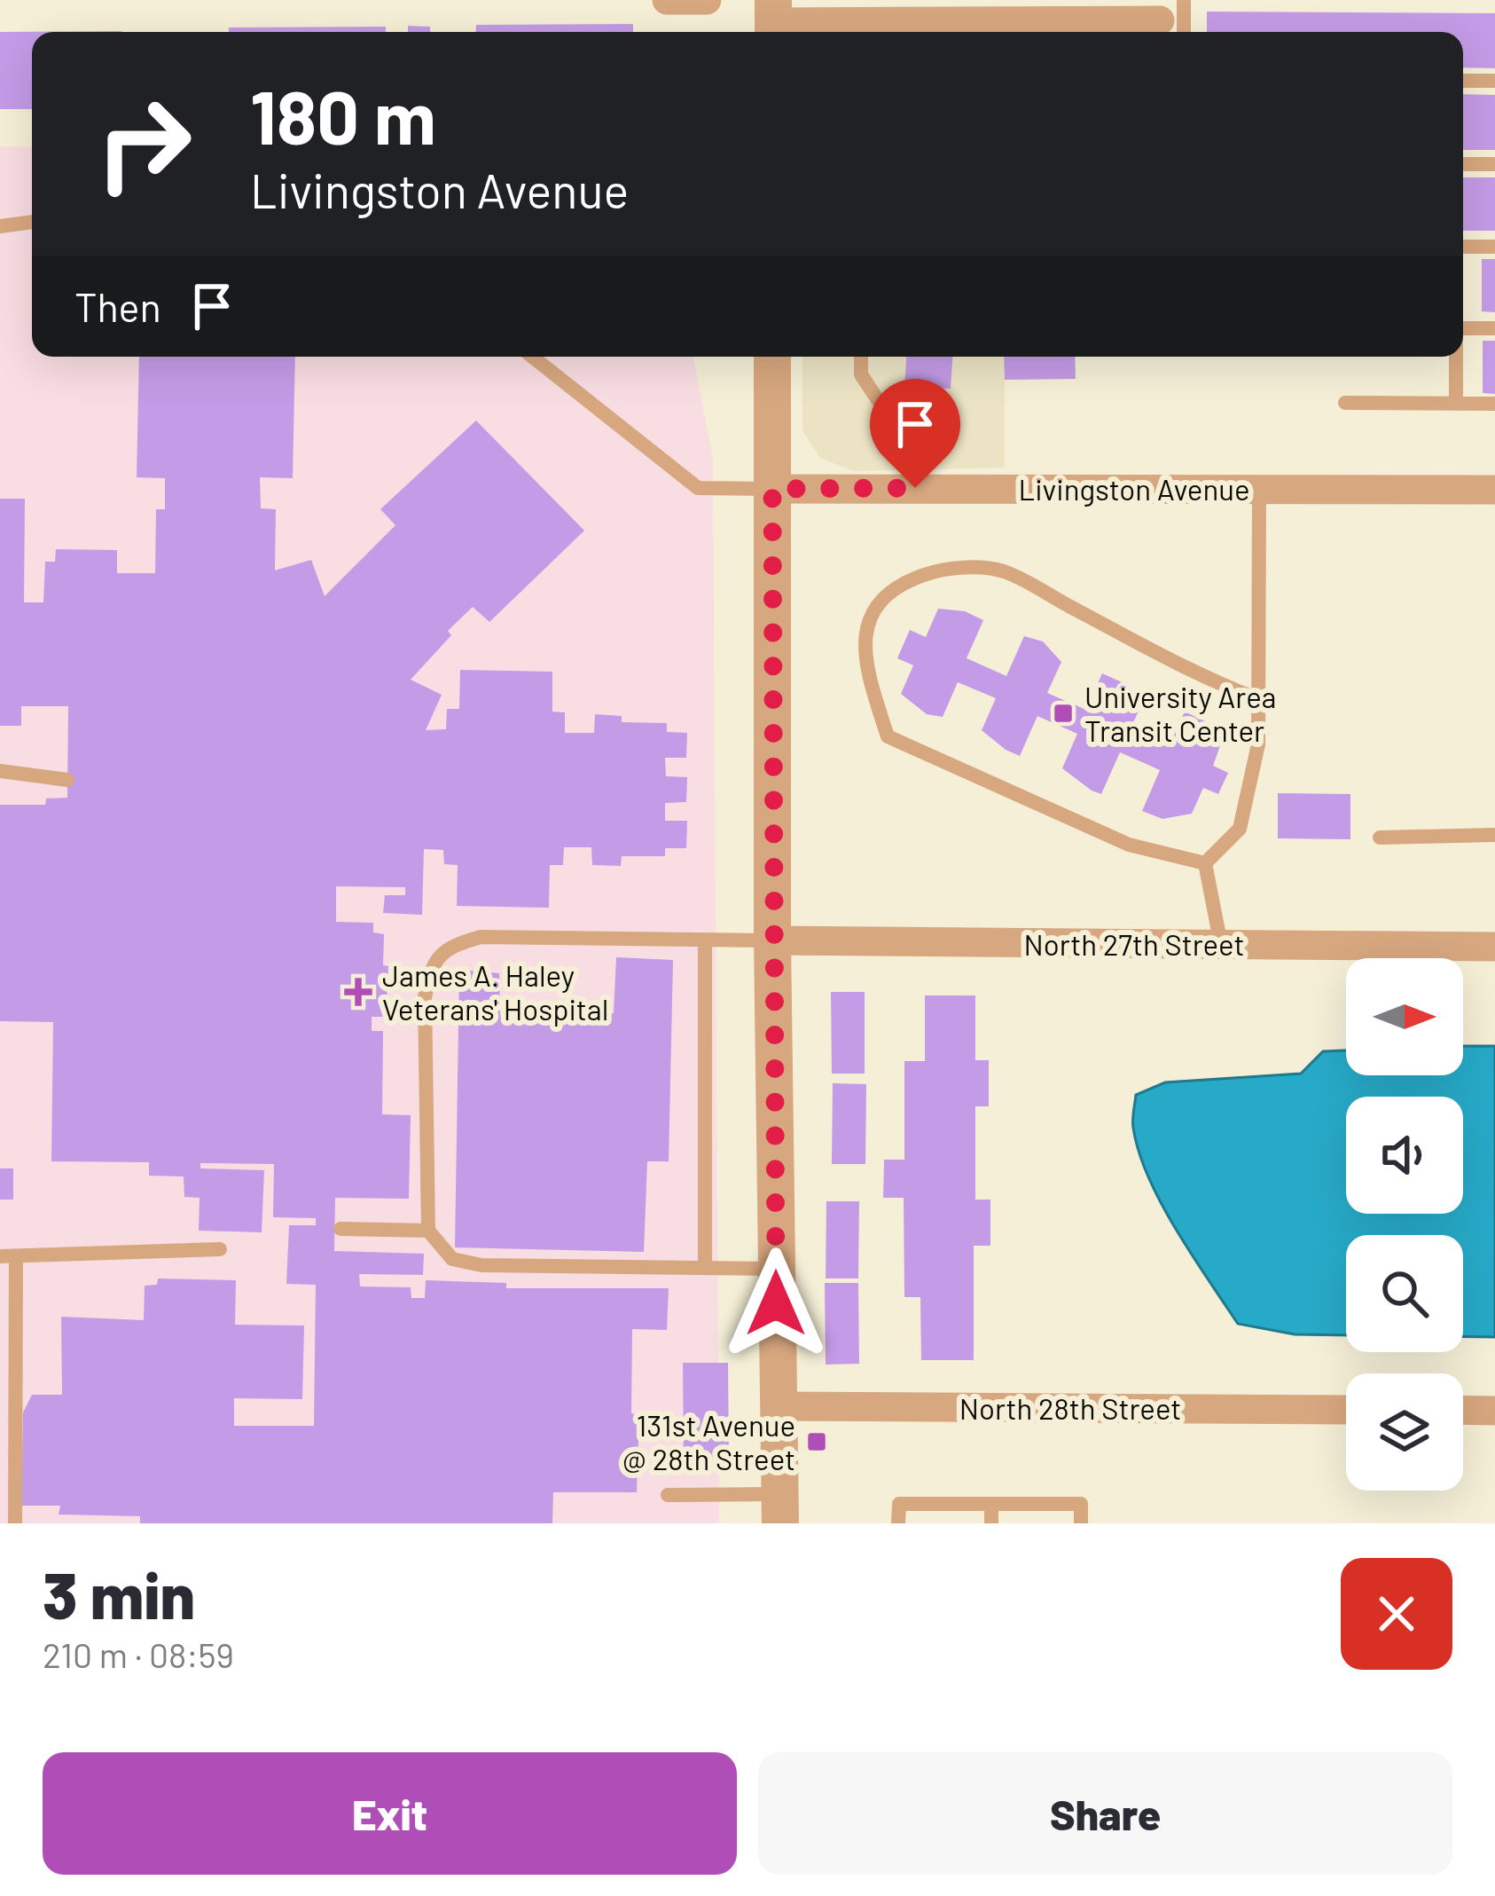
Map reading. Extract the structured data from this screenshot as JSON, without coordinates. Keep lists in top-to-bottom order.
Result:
{
  "streets": {
    "street": ["Livingston Avenue", "North 27th Street", "North 28th Street"]
  },
  "places": {
    "transit": ["University Area Transit Center", "131st Avenue @ 28th Street"],
    "health": ["James A. Haley Veterans' Hospital"]
  },
  "north": "right",
  "page": {
    "turn": ["180 m", "Livingston Avenue"],
    "then": "Then",
    "heading": ["3 min", "210 m · 08:59"],
    "buttons": ["Exit", "Share"]
  }
}
